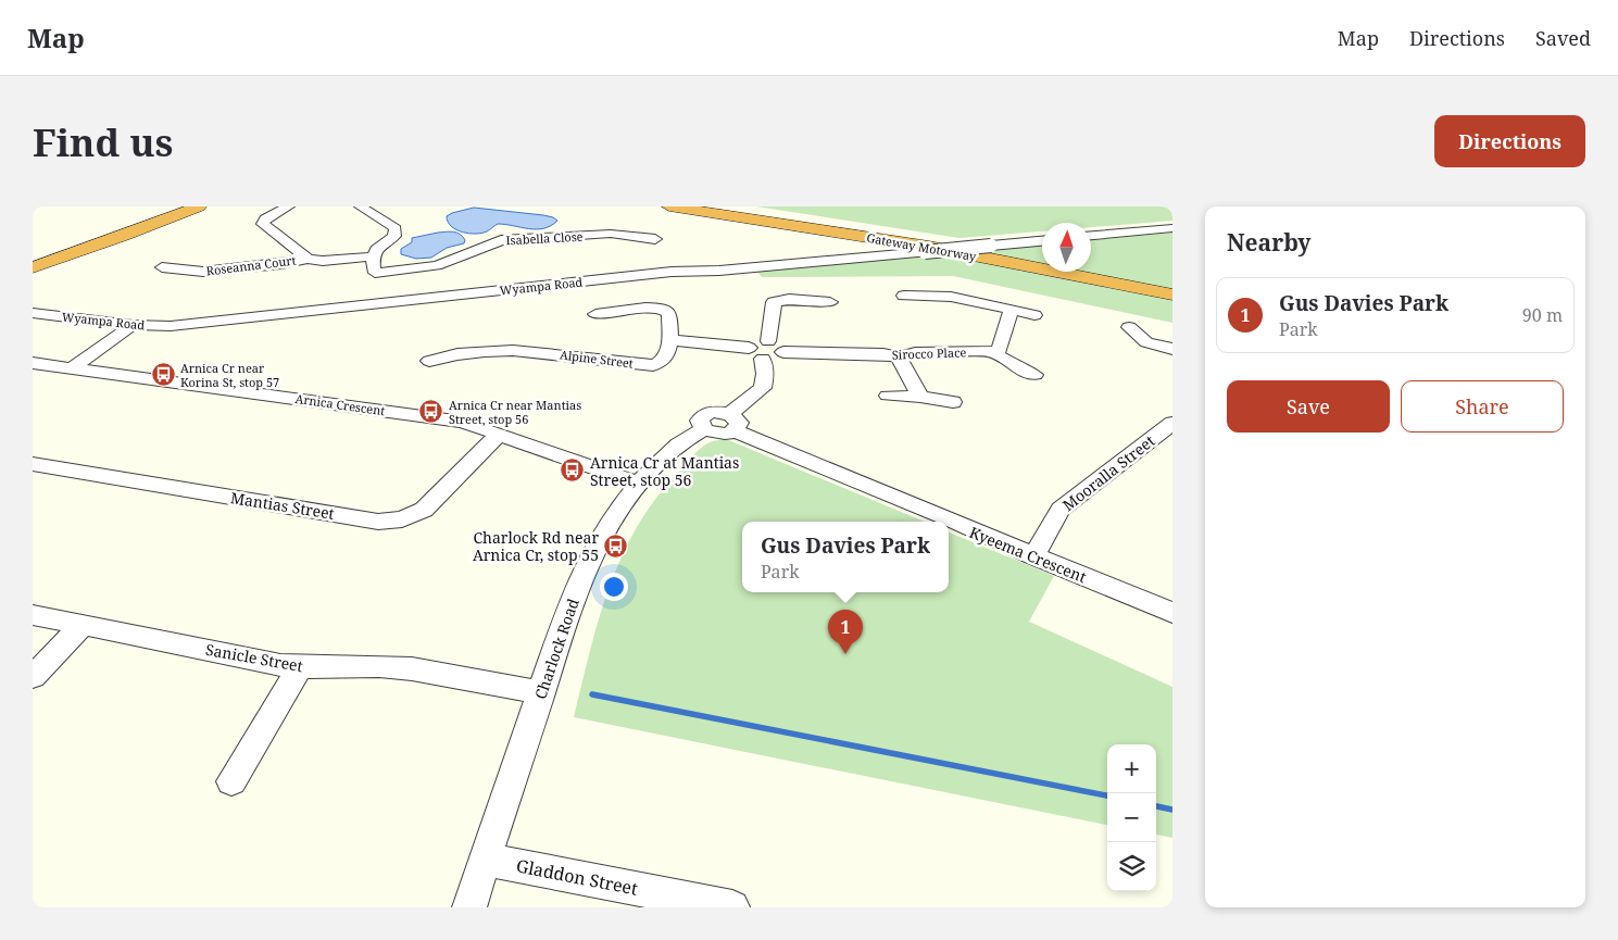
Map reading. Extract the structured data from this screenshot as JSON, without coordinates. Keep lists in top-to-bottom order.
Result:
{
  "streets": {
    "highway": ["Gateway Motorway"],
    "street": [
      "Isabella Close",
      "Roseanna Court",
      "Wyampa Road",
      "Sirocco Place",
      "Alpine Street",
      "Arnica Crescent",
      "Mooralla Street",
      "Mantias Street",
      "Kyeema Crescent",
      "Charlock Road",
      "Sanicle Street",
      "Gladdon Street"
    ]
  },
  "crossings": [
    ["Arnica Crescent", "Mantias Street"],
    ["Arnica Crescent", "Charlock Road"],
    ["Mooralla Street", "Kyeema Crescent"],
    ["Kyeema Crescent", "Charlock Road"],
    ["Charlock Road", "Sanicle Street"],
    ["Charlock Road", "Gladdon Street"]
  ],
  "places": {
    "bus stop": [
      "Arnica Cr near Korina St, stop 57",
      "Arnica Cr near Mantias Street, stop 56",
      "Arnica Cr at Mantias Street, stop 56",
      "Charlock Rd near Arnica Cr, stop 55"
    ]
  },
  "north": "top",
  "page": {
    "header": "Map",
    "nav": ["Map", "Directions", "Saved"],
    "buttons": [
      "Directions",
      ["Save", "Share"]
    ],
    "title": "Find us",
    "heading": "Nearby",
    "list": [
      {
        "mark": "1",
        "name": "Gus Davies Park",
        "note": "Park",
        "value": "90 m"
      }
    ],
    "popup": ["Gus Davies Park", "Park"],
    "pins": "1",
    "map_buttons": ["+", "−"]
  }
}
